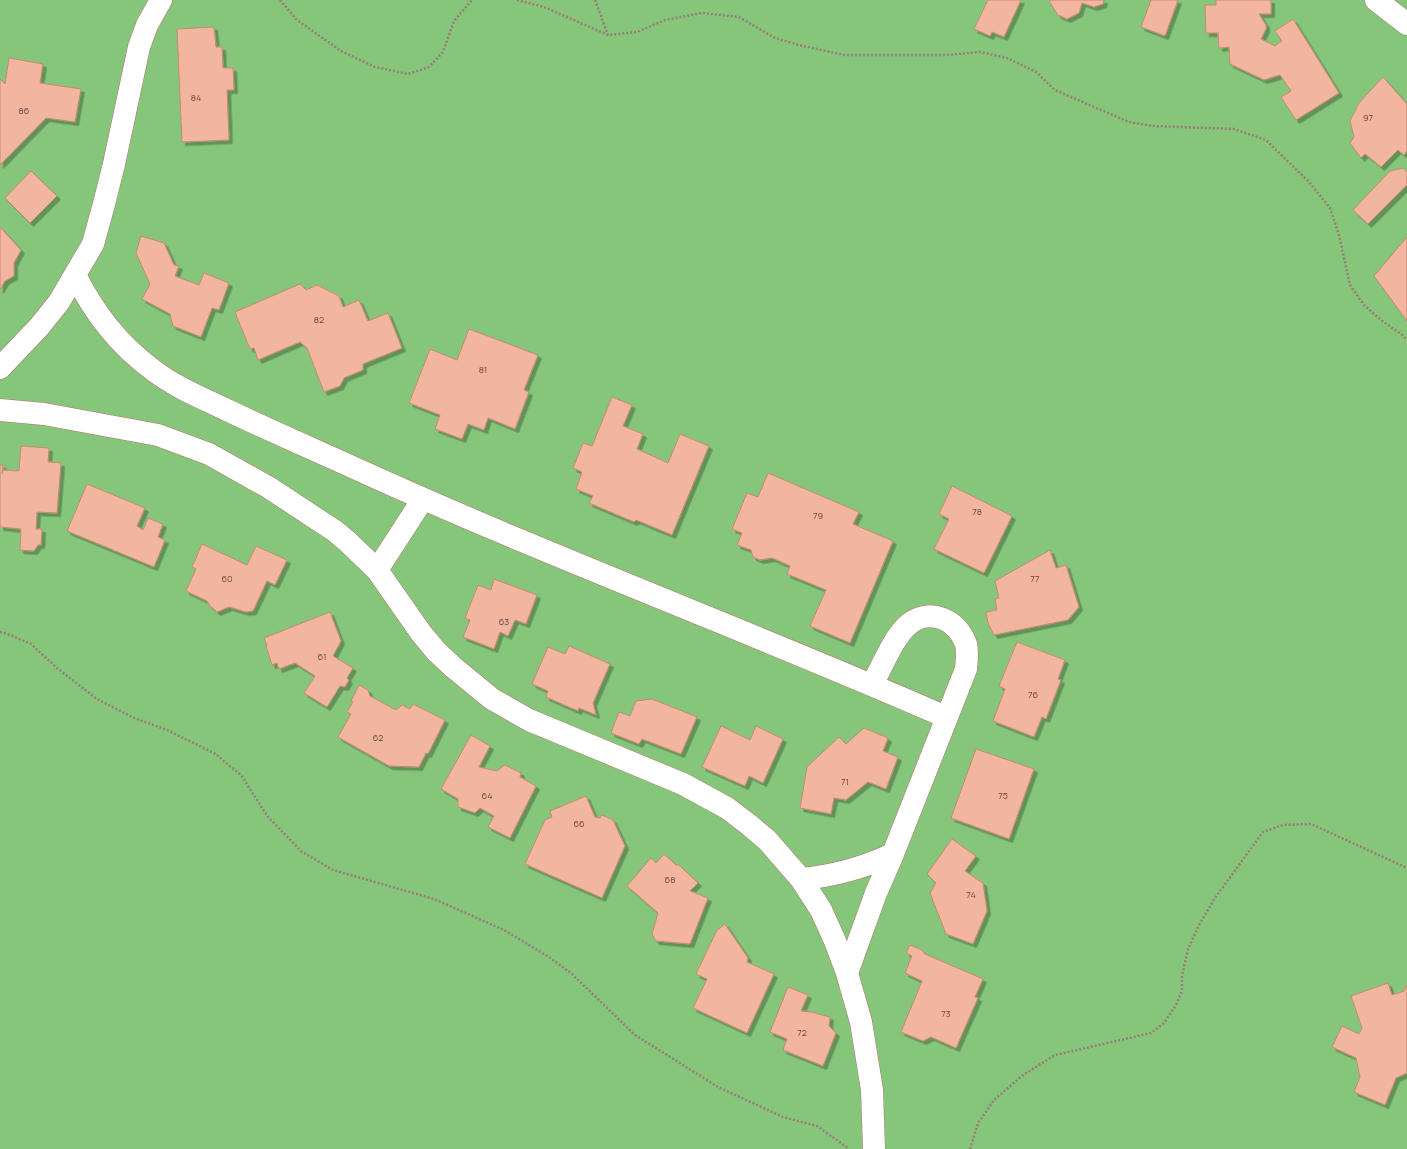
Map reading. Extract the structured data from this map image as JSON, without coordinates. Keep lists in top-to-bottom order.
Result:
{
  "house_numbers": [
    "84",
    "86",
    "97",
    "82",
    "81",
    "78",
    "79",
    "60",
    "77",
    "63",
    "61",
    "76",
    "62",
    "71",
    "64",
    "75",
    "66",
    "68",
    "74",
    "73",
    "72"
  ]
}
